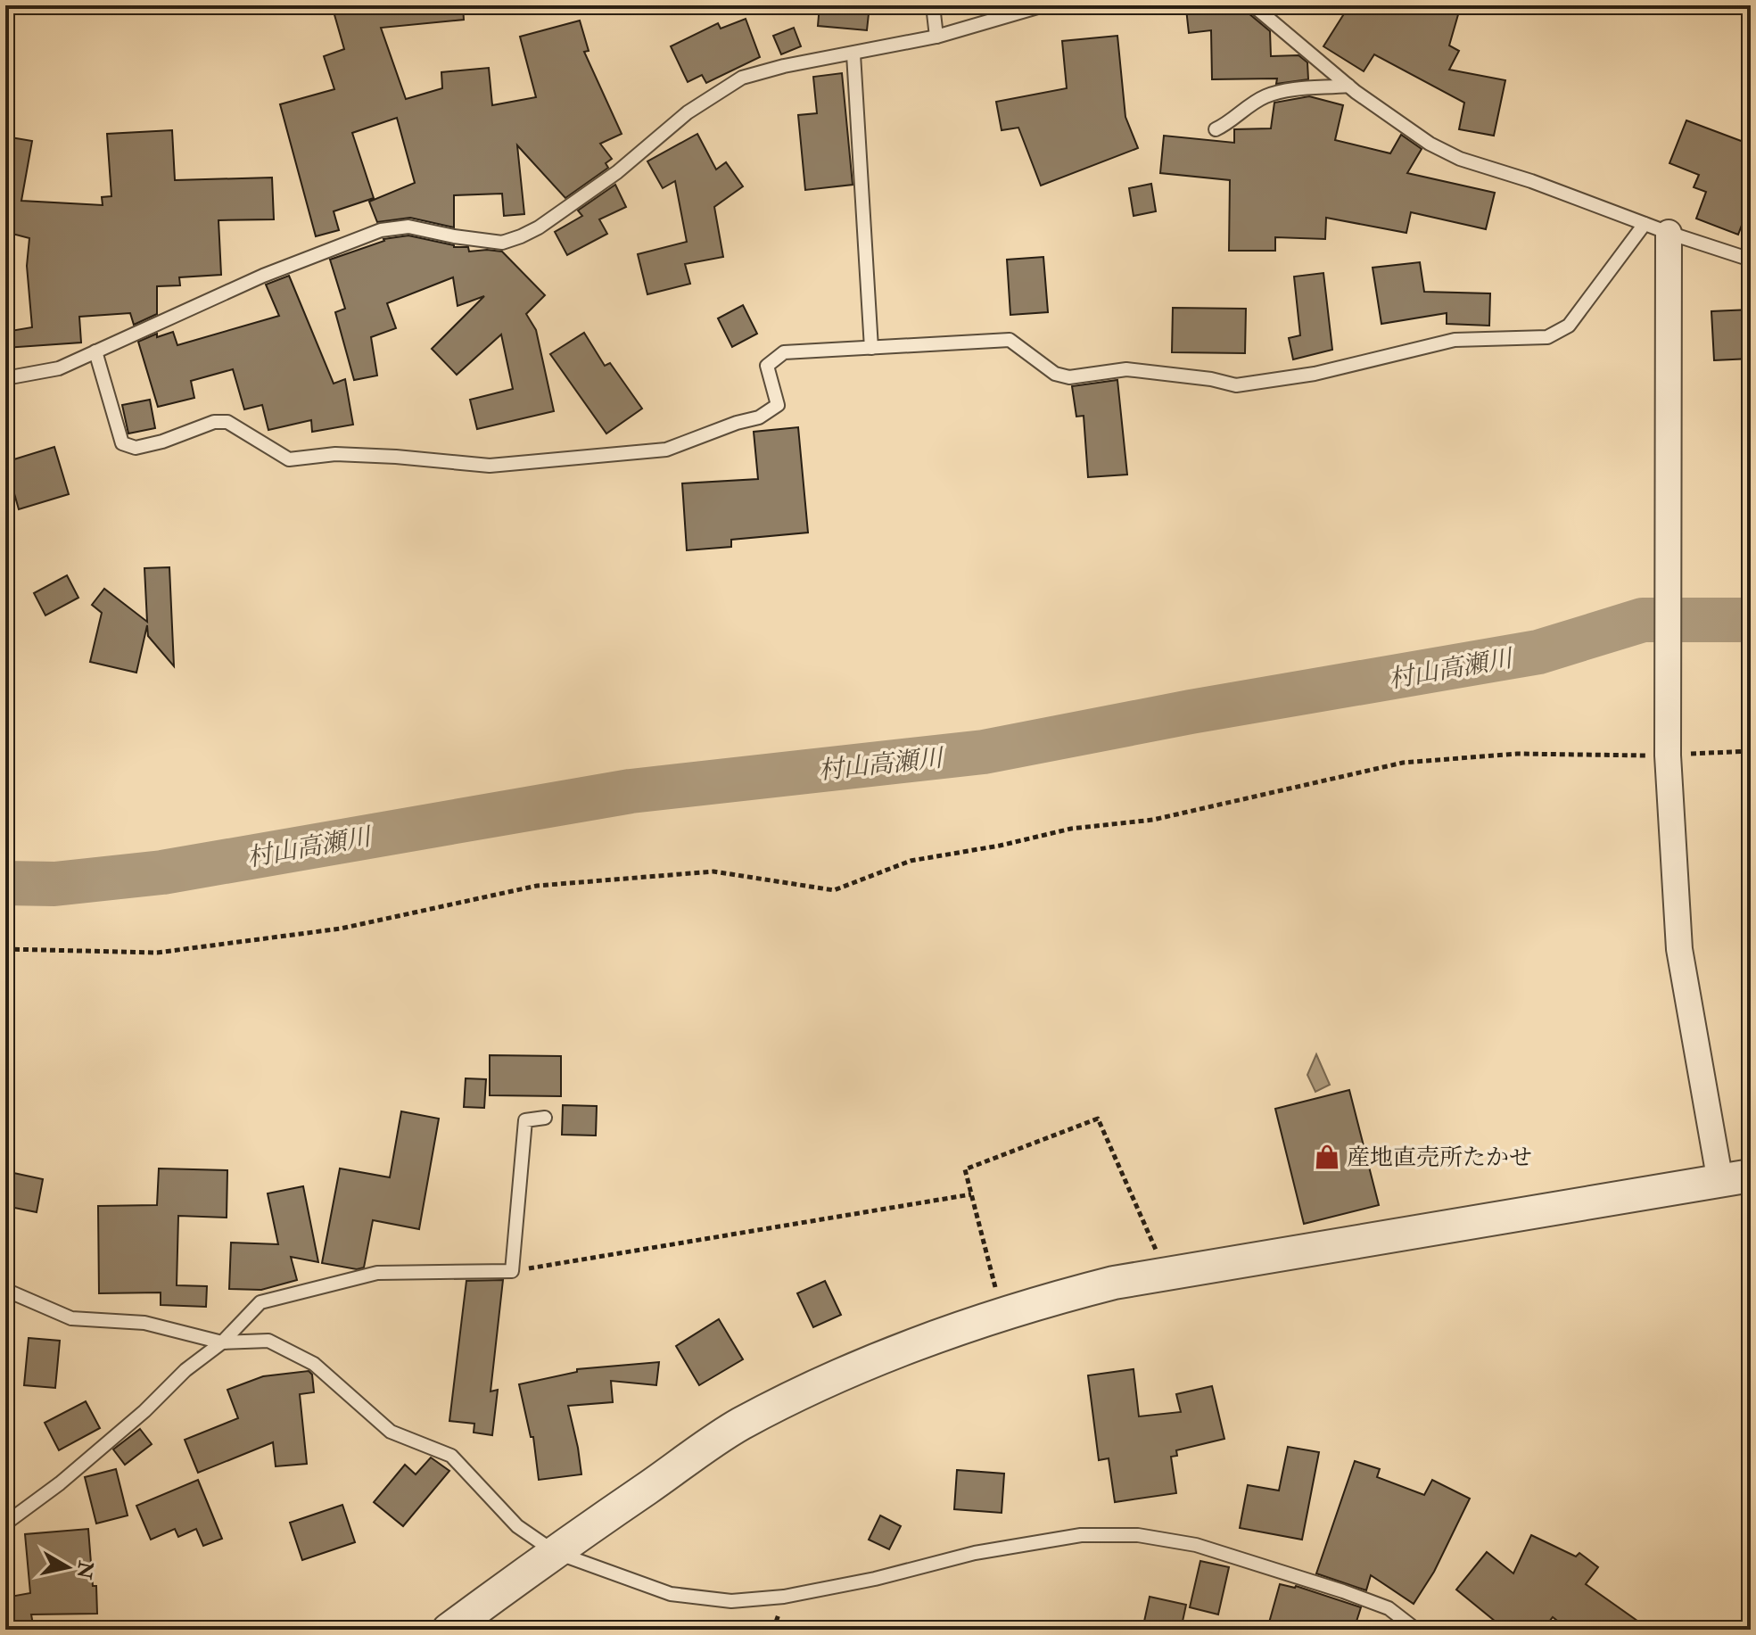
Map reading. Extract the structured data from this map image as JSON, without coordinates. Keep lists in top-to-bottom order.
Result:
{
  "water": ["村山高瀬川"],
  "places": {
    "shop": ["産地直売所たかせ"]
  },
  "north": "right"
}
